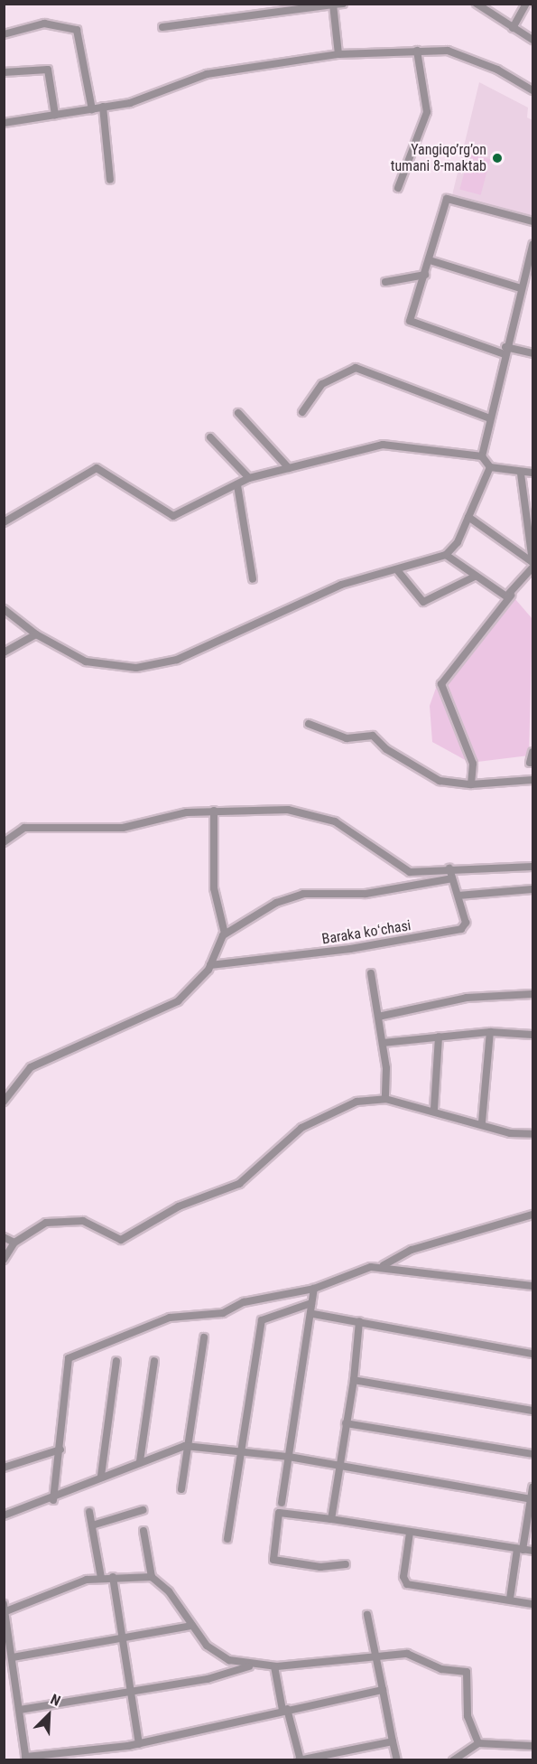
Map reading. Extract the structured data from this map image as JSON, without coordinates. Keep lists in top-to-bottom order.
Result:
{
  "streets": {
    "street": ["Baraka koʻchasi"]
  },
  "places": ["Yangiqo’rg’on tumani 8-maktab"],
  "north": "top right"
}
